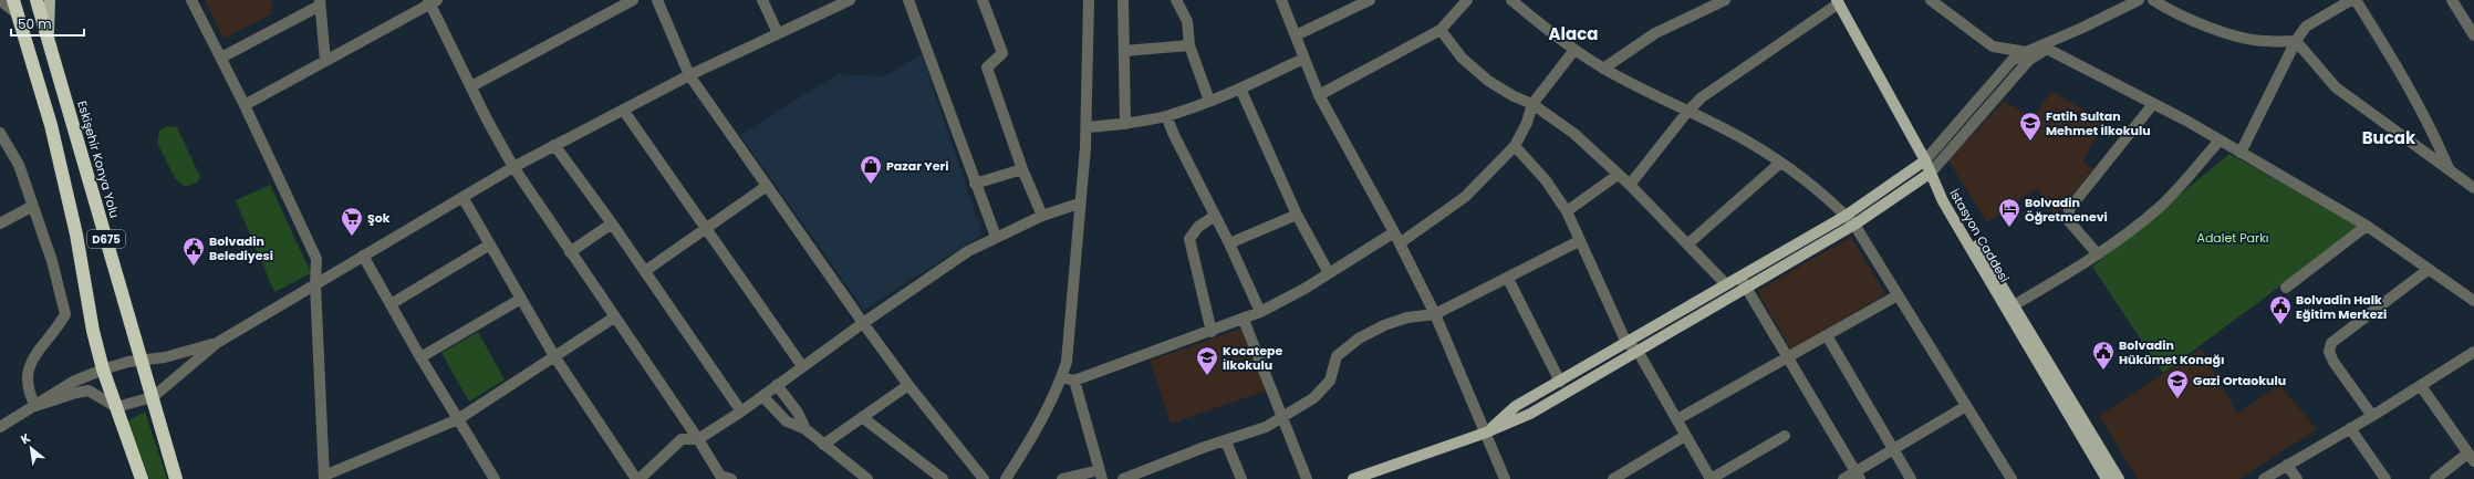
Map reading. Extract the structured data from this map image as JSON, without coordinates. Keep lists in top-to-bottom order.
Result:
{
  "streets": {
    "highway": ["Eskişehir Konya Yolu", "D675"],
    "main road": ["İstasyon Caddesi"]
  },
  "districts": ["Alaca", "Bucak"],
  "parks": ["Adalet Parkı"],
  "places": {
    "school or university": ["Fatih Sultan Mehmet İlkokulu", "Kocatepe İlkokulu", "Gazi Ortaokulu"],
    "shop": ["Pazar Yeri"],
    "hotel": ["Bolvadin Öğretmenevi"],
    "supermarket": ["Şok"],
    "public building": ["Bolvadin Belediyesi", "Bolvadin Halk Eğitim Merkezi", "Bolvadin Hükümet Konağı"]
  },
  "scale_bar": "50 m",
  "north": "top left"
}
